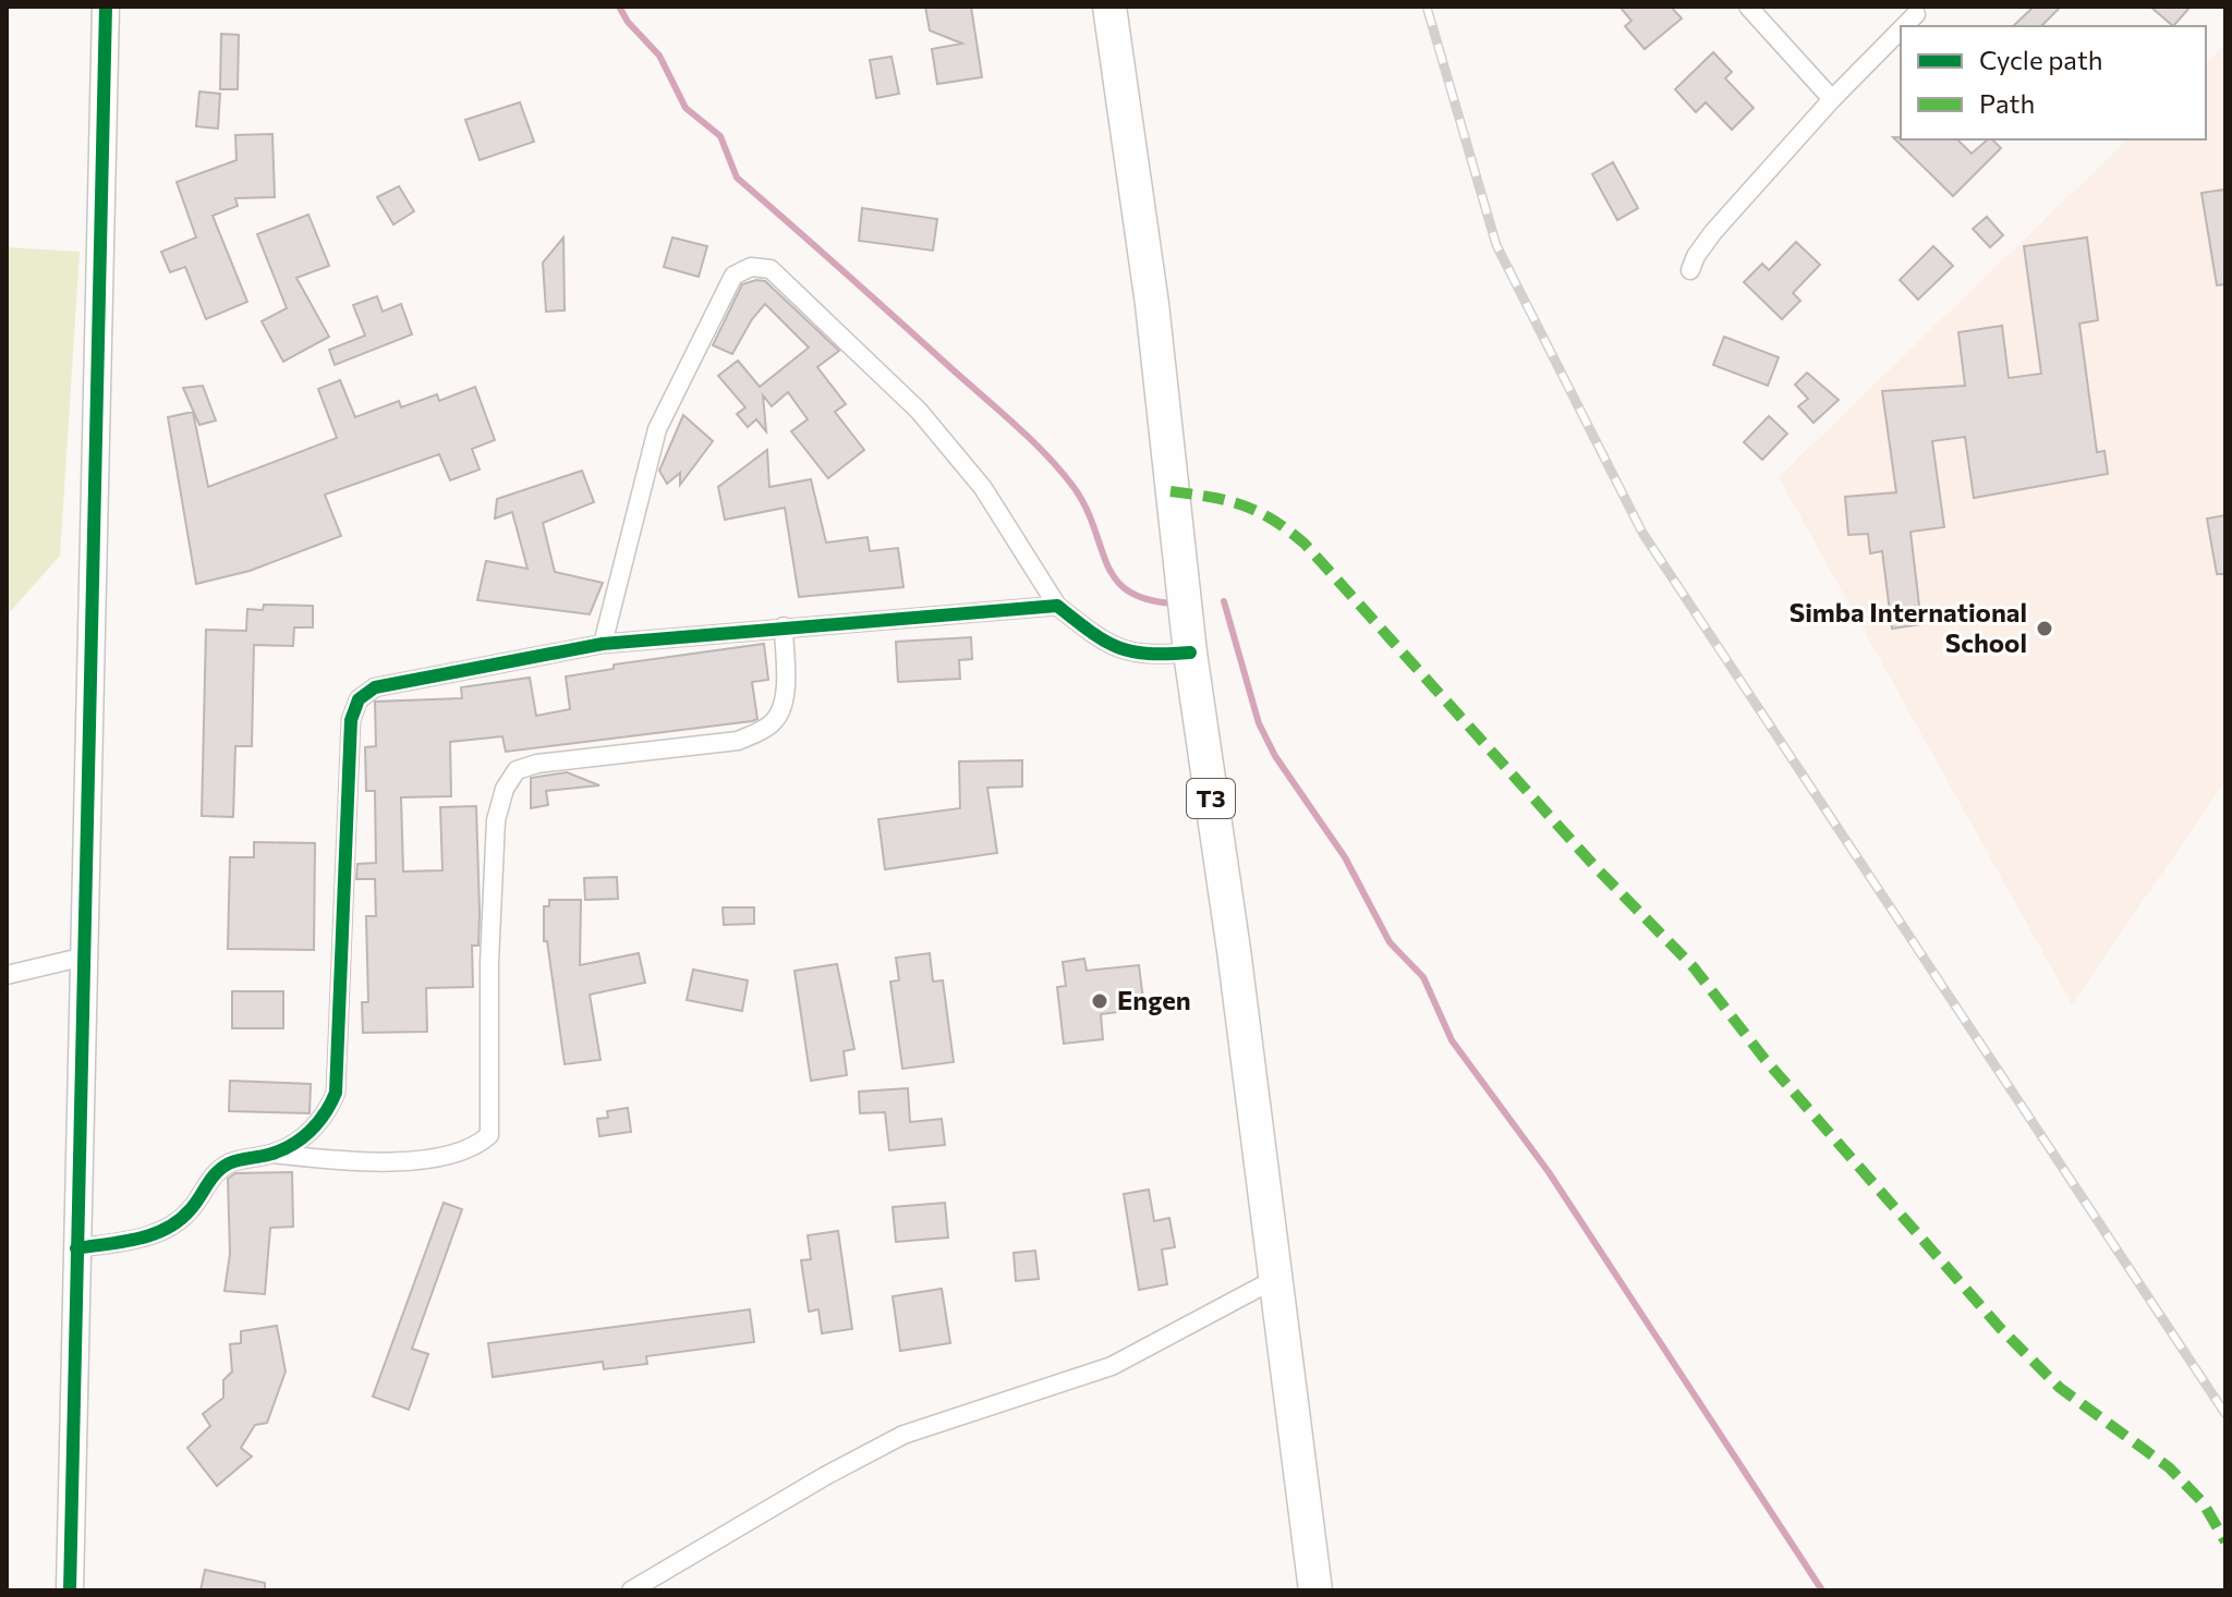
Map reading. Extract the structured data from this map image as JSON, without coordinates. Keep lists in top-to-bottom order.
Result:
{
  "streets": {
    "highway": ["T3"]
  },
  "places": ["Simba International School", "Engen"],
  "legend": ["Cycle path", "Path"]
}
